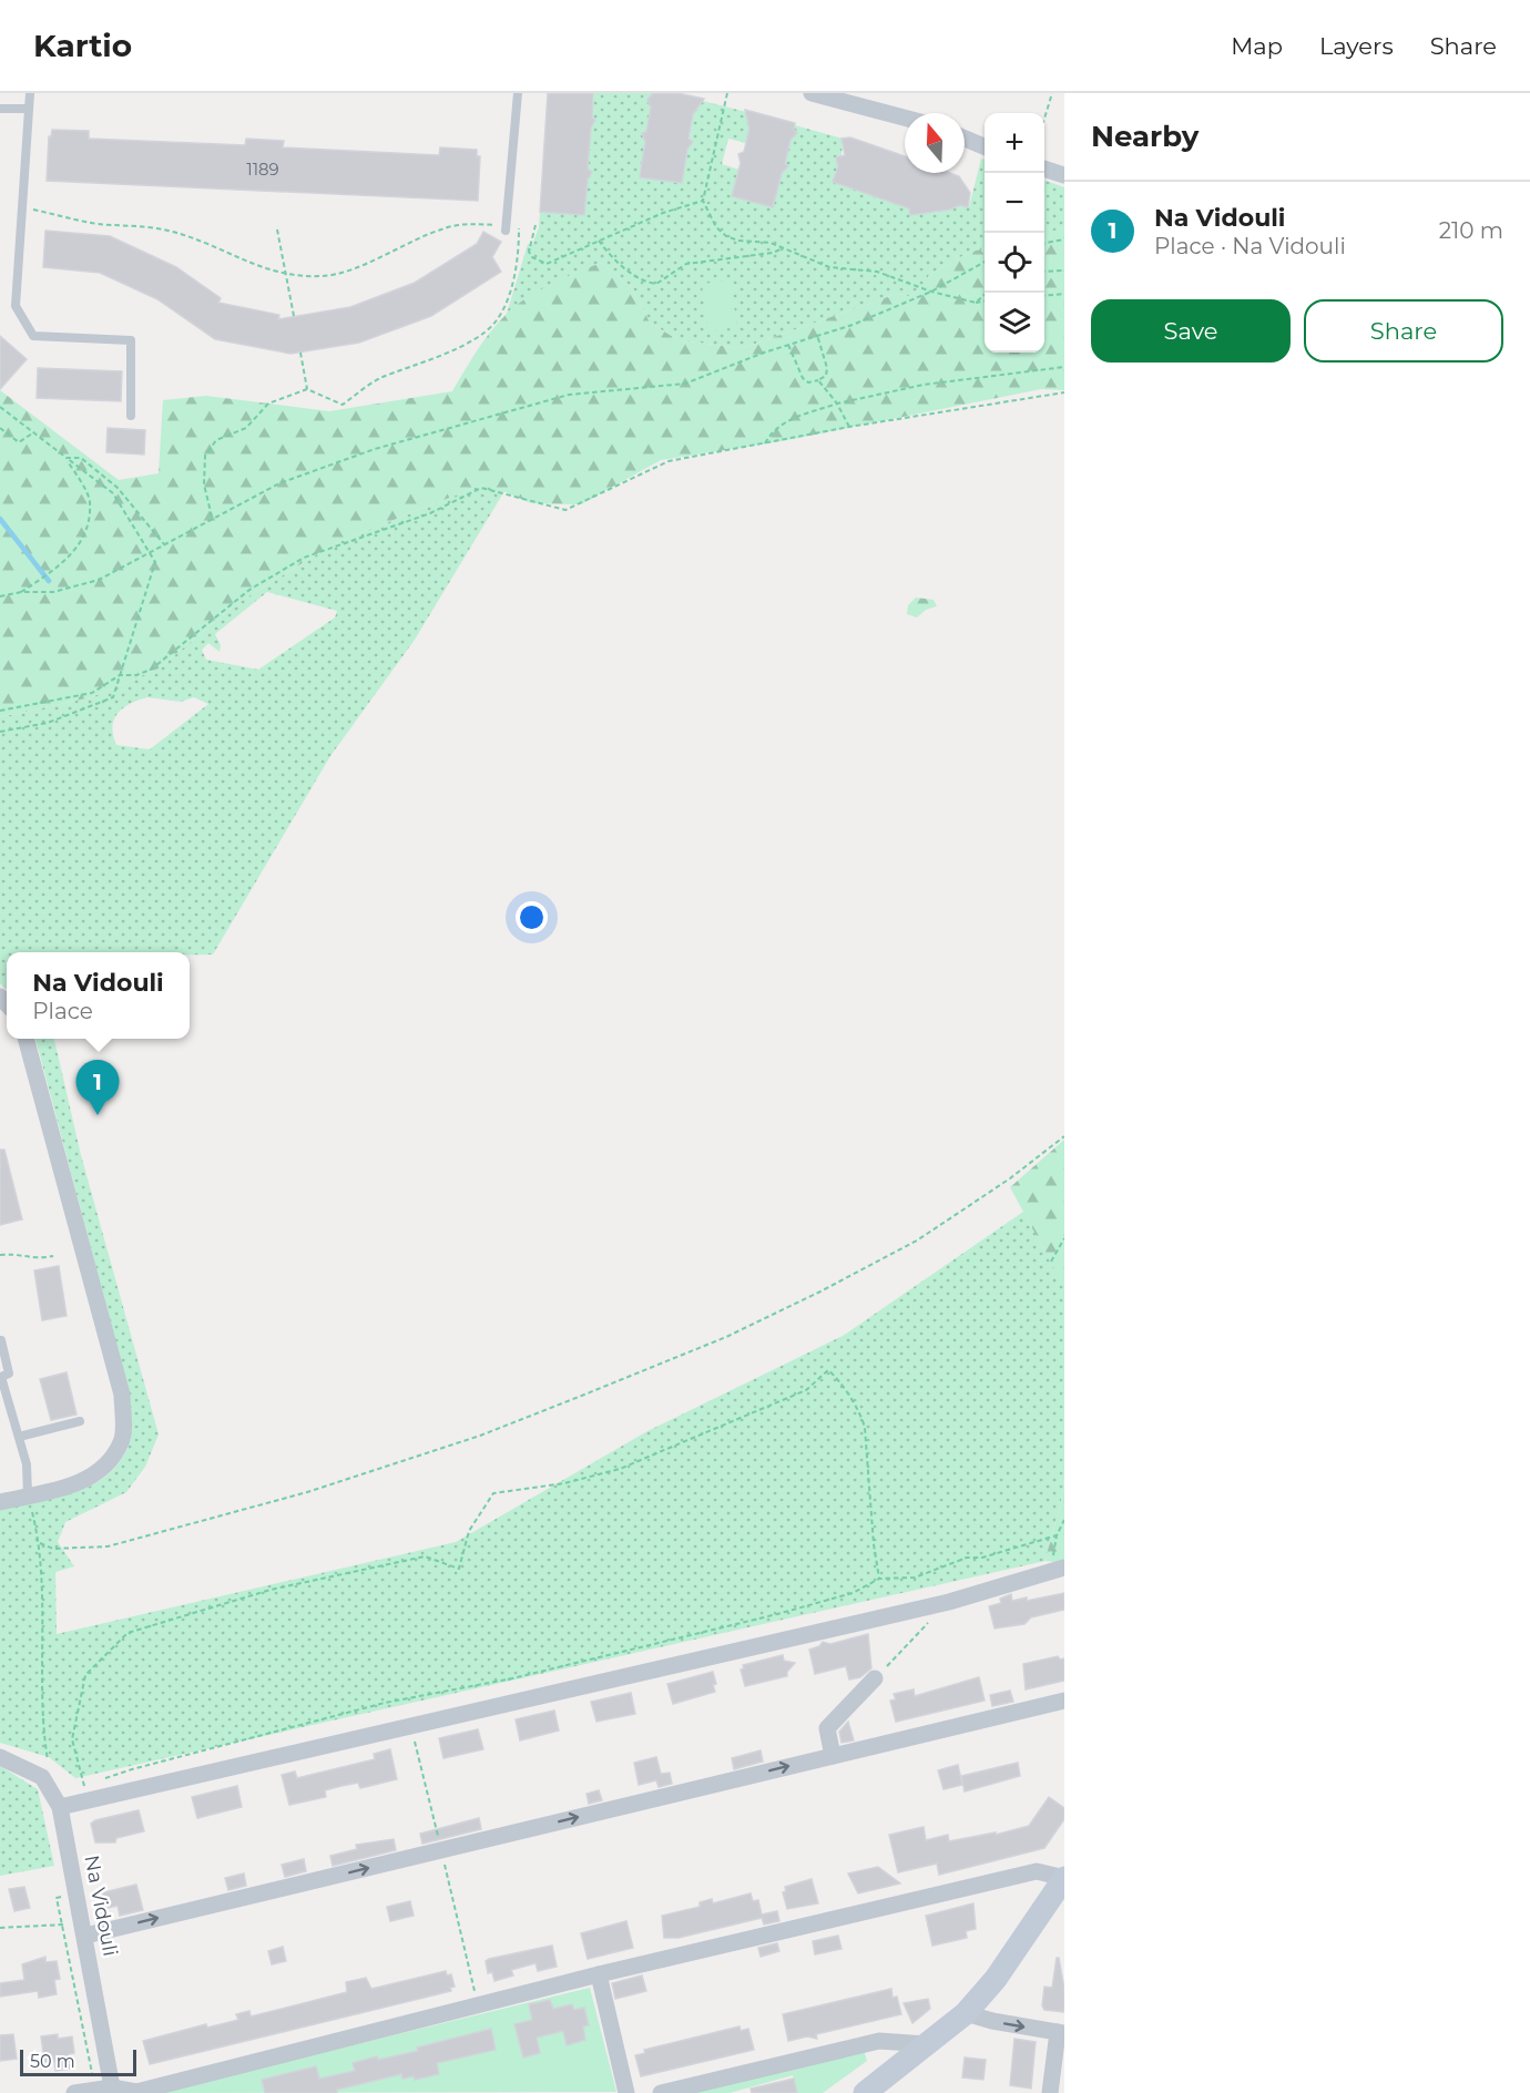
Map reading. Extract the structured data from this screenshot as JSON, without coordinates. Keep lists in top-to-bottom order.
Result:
{
  "streets": {
    "street": ["Na Vidouli"]
  },
  "house_numbers": ["1189"],
  "scale_bar": "50 m",
  "north": "top",
  "page": {
    "header": "Kartio",
    "nav": ["Map", "Layers", "Share"],
    "heading": "Nearby",
    "map_buttons": ["+", "−"],
    "list": [
      {
        "mark": "1",
        "name": "Na Vidouli",
        "note": "Place · Na Vidouli",
        "value": "210 m"
      }
    ],
    "buttons": ["Save", "Share"],
    "popup": ["Na Vidouli", "Place"],
    "pins": "1",
    "scale": "50 m"
  }
}
